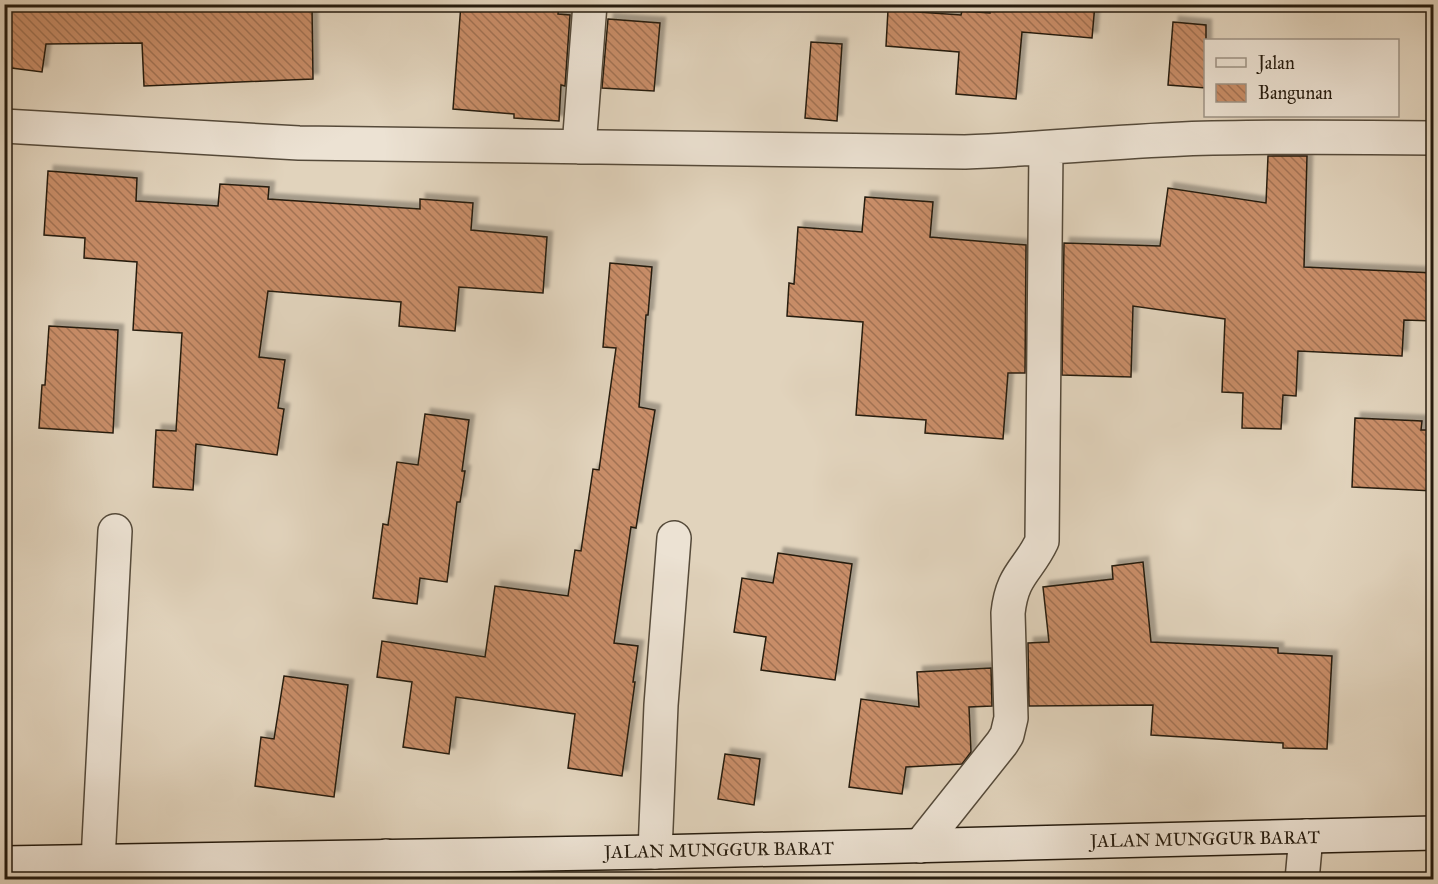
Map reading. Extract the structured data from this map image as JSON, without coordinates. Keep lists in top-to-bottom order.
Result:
{
  "streets": {
    "street": ["JALAN MUNGGUR BARAT"]
  },
  "legend": ["Jalan", "Bangunan"]
}
